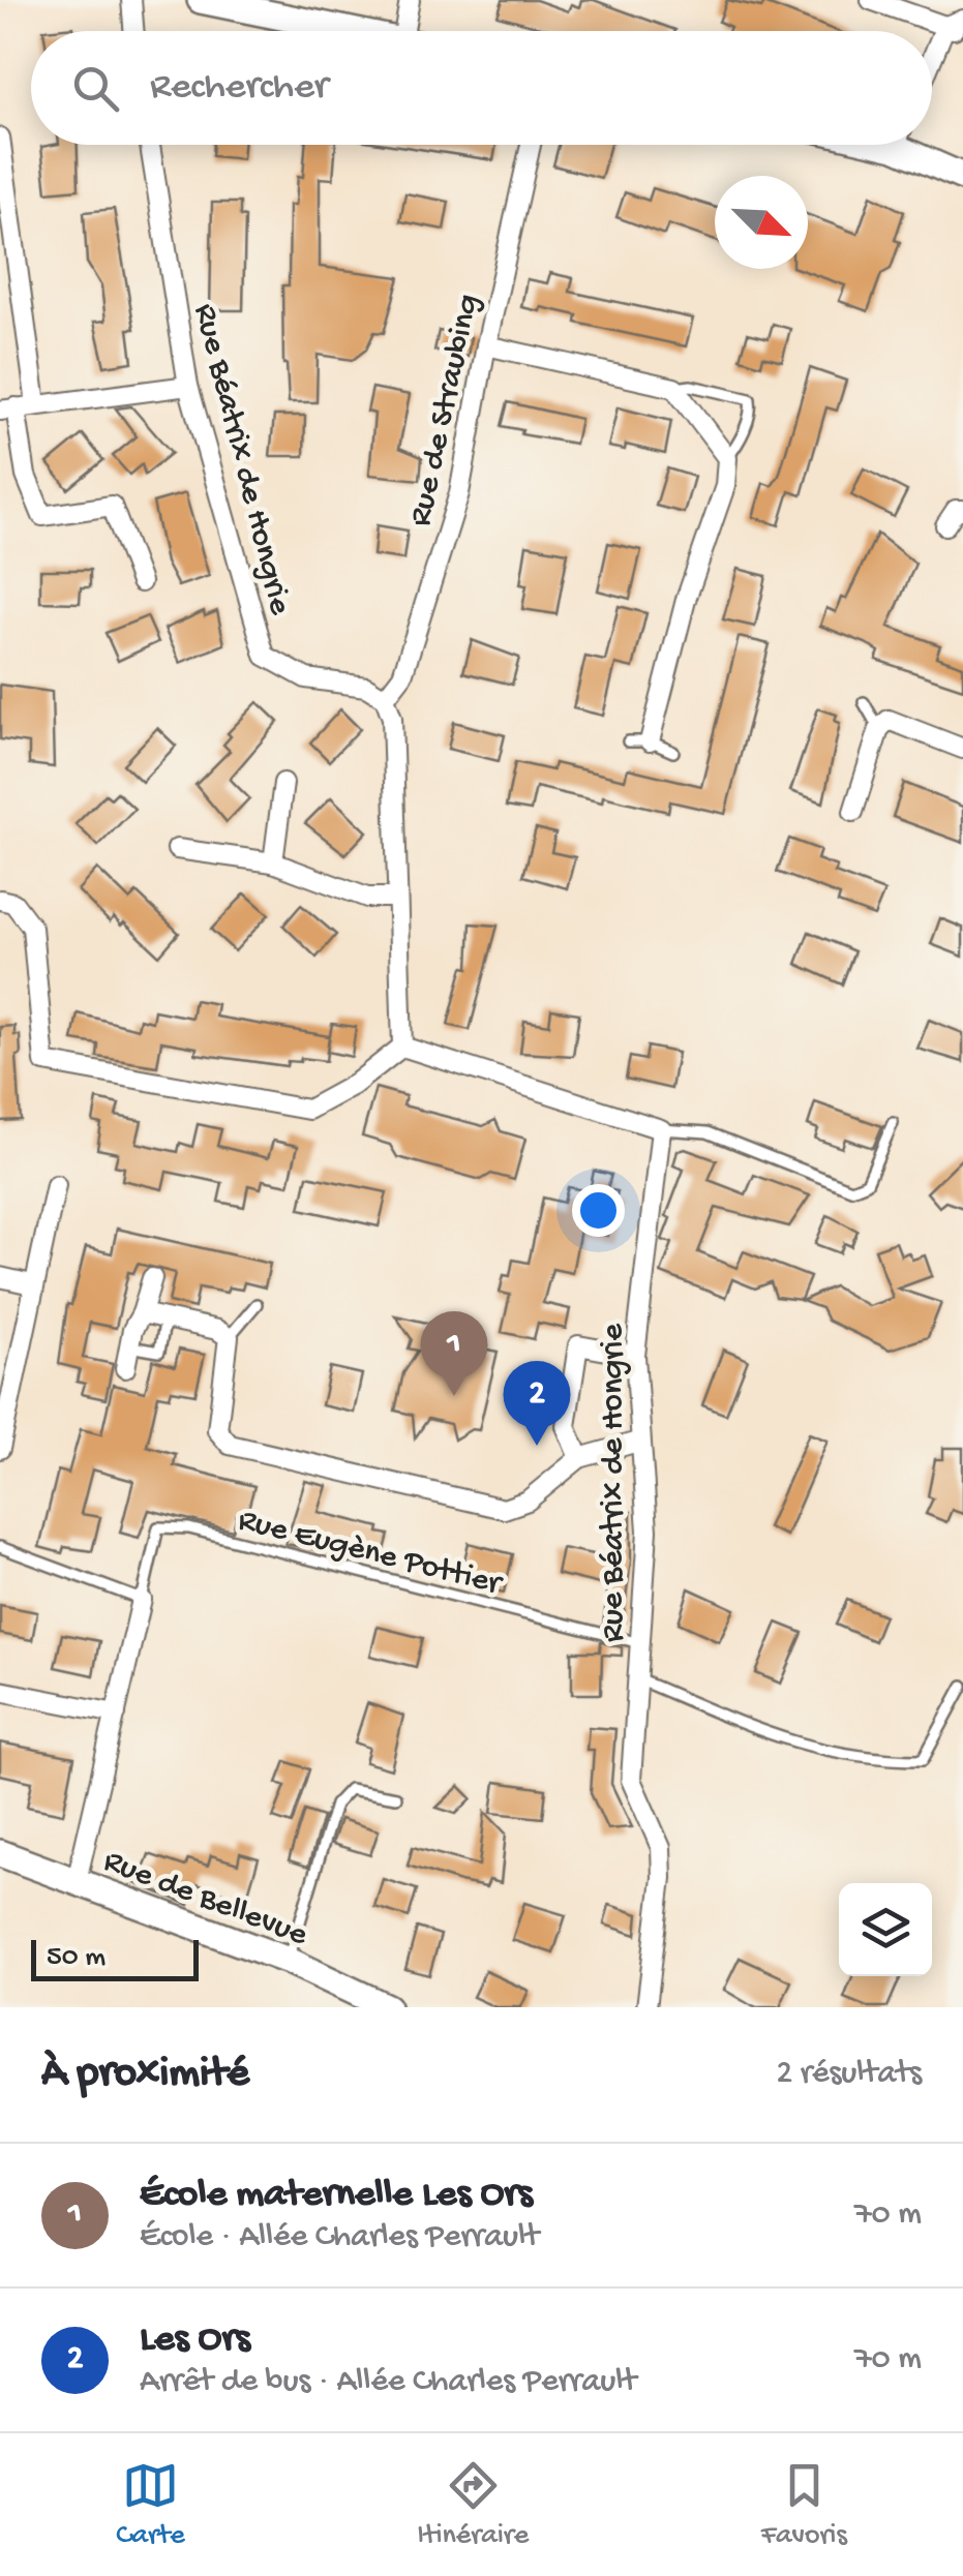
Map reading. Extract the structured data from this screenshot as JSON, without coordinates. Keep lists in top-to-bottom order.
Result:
{
  "streets": {
    "street": ["Rue de Straubing", "Rue Béatrix de Hongrie", "Rue de Bellevue"],
    "lane": ["Rue Eugène Pottier"]
  },
  "crossings": [
    ["Rue de Straubing", "Rue Béatrix de Hongrie"],
    ["Rue Béatrix de Hongrie", "Rue Eugène Pottier"]
  ],
  "scale_bar": "50 m",
  "north": "bottom right",
  "page": {
    "search": "Rechercher",
    "pins": ["1", "2"],
    "scale": "50 m",
    "heading": ["À proximité", "2 résultats"],
    "list": [
      {
        "mark": "1",
        "name": "École maternelle Les Ors",
        "note": "École · Allée Charles Perrault",
        "value": "70 m"
      },
      {
        "mark": "2",
        "name": "Les Ors",
        "note": "Arrêt de bus · Allée Charles Perrault",
        "value": "70 m"
      }
    ],
    "nav": ["Carte", "Itinéraire", "Favoris"]
  }
}
